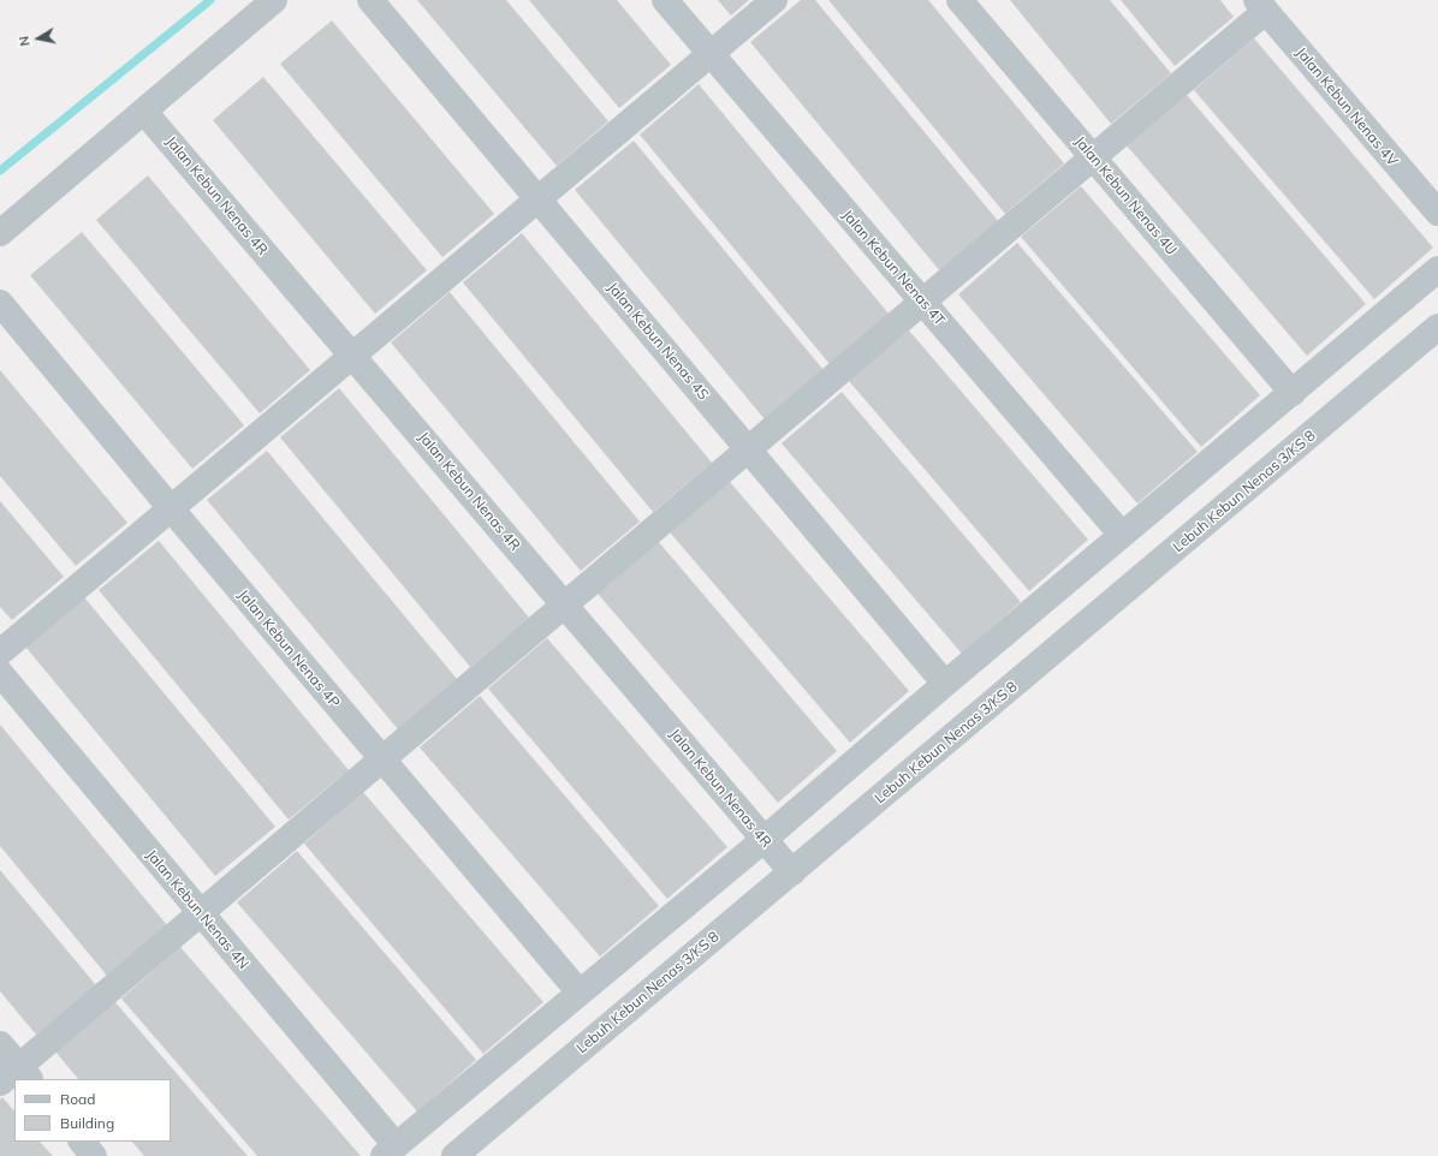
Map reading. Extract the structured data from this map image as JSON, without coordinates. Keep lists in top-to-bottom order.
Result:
{
  "streets": {
    "street": [
      "Jalan Kebun Nenas 4V",
      "Jalan Kebun Nenas 4R",
      "Jalan Kebun Nenas 4U",
      "Jalan Kebun Nenas 4T",
      "Jalan Kebun Nenas 4S",
      "Lebuh Kebun Nenas 3/KS 8",
      "Jalan Kebun Nenas 4P",
      "Jalan Kebun Nenas 4N"
    ]
  },
  "crossings": [
    ["Jalan Kebun Nenas 4R", "Lebuh Kebun Nenas 3/KS 8"]
  ],
  "legend": ["Road", "Building"],
  "north": "left"
}
